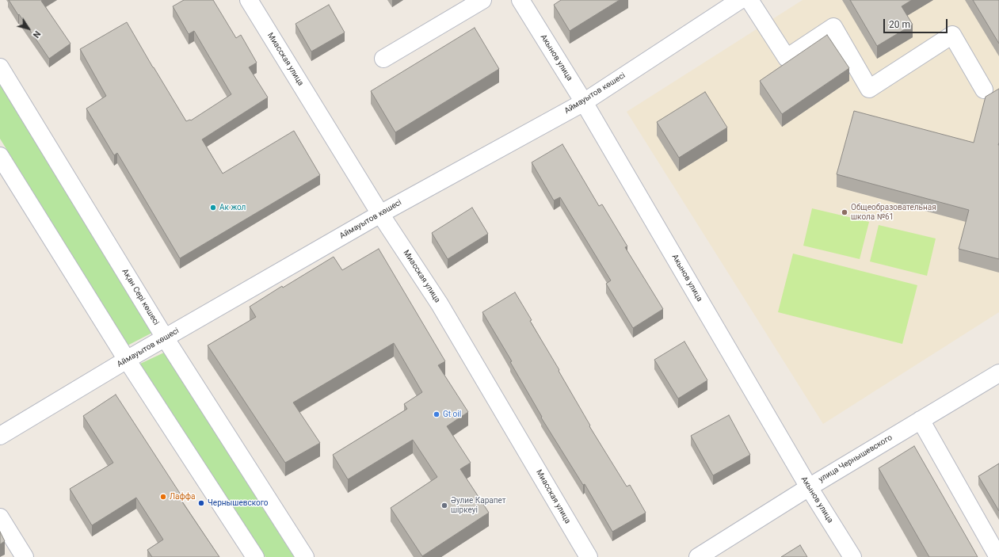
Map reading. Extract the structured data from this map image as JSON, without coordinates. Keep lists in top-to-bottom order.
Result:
{
  "streets": {
    "street": [
      "Акынов улица",
      "Миасская улица",
      "Аймауытов көшесі",
      "Ақан Сері көшесі",
      "улица Чернышевского"
    ]
  },
  "crossings": [
    ["Акынов улица", "Аймауытов көшесі"],
    ["Акынов улица", "улица Чернышевского"],
    ["Миасская улица", "Аймауытов көшесі"],
    ["Аймауытов көшесі", "Ақан Сері көшесі"]
  ],
  "places": [
    "Ак жол",
    "Общеобразовательная школа №61",
    "Gt oil",
    "Лаффа",
    "Чернышевского",
    "Әулие Карапет шіркеуі"
  ],
  "scale_bar": "20 m",
  "north": "bottom right"
}
